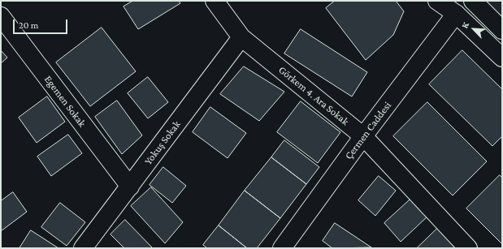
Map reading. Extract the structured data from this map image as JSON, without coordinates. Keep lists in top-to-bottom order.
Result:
{
  "streets": {
    "street": [
      "Görkem 4. Ara Sokak",
      "Egemen Sokak",
      "Çermen Caddesi",
      "Yokuş Sokak"
    ]
  },
  "crossings": [
    ["Görkem 4. Ara Sokak", "Çermen Caddesi"],
    ["Görkem 4. Ara Sokak", "Yokuş Sokak"],
    ["Egemen Sokak", "Yokuş Sokak"]
  ],
  "scale_bar": "20 m",
  "north": "top left"
}
